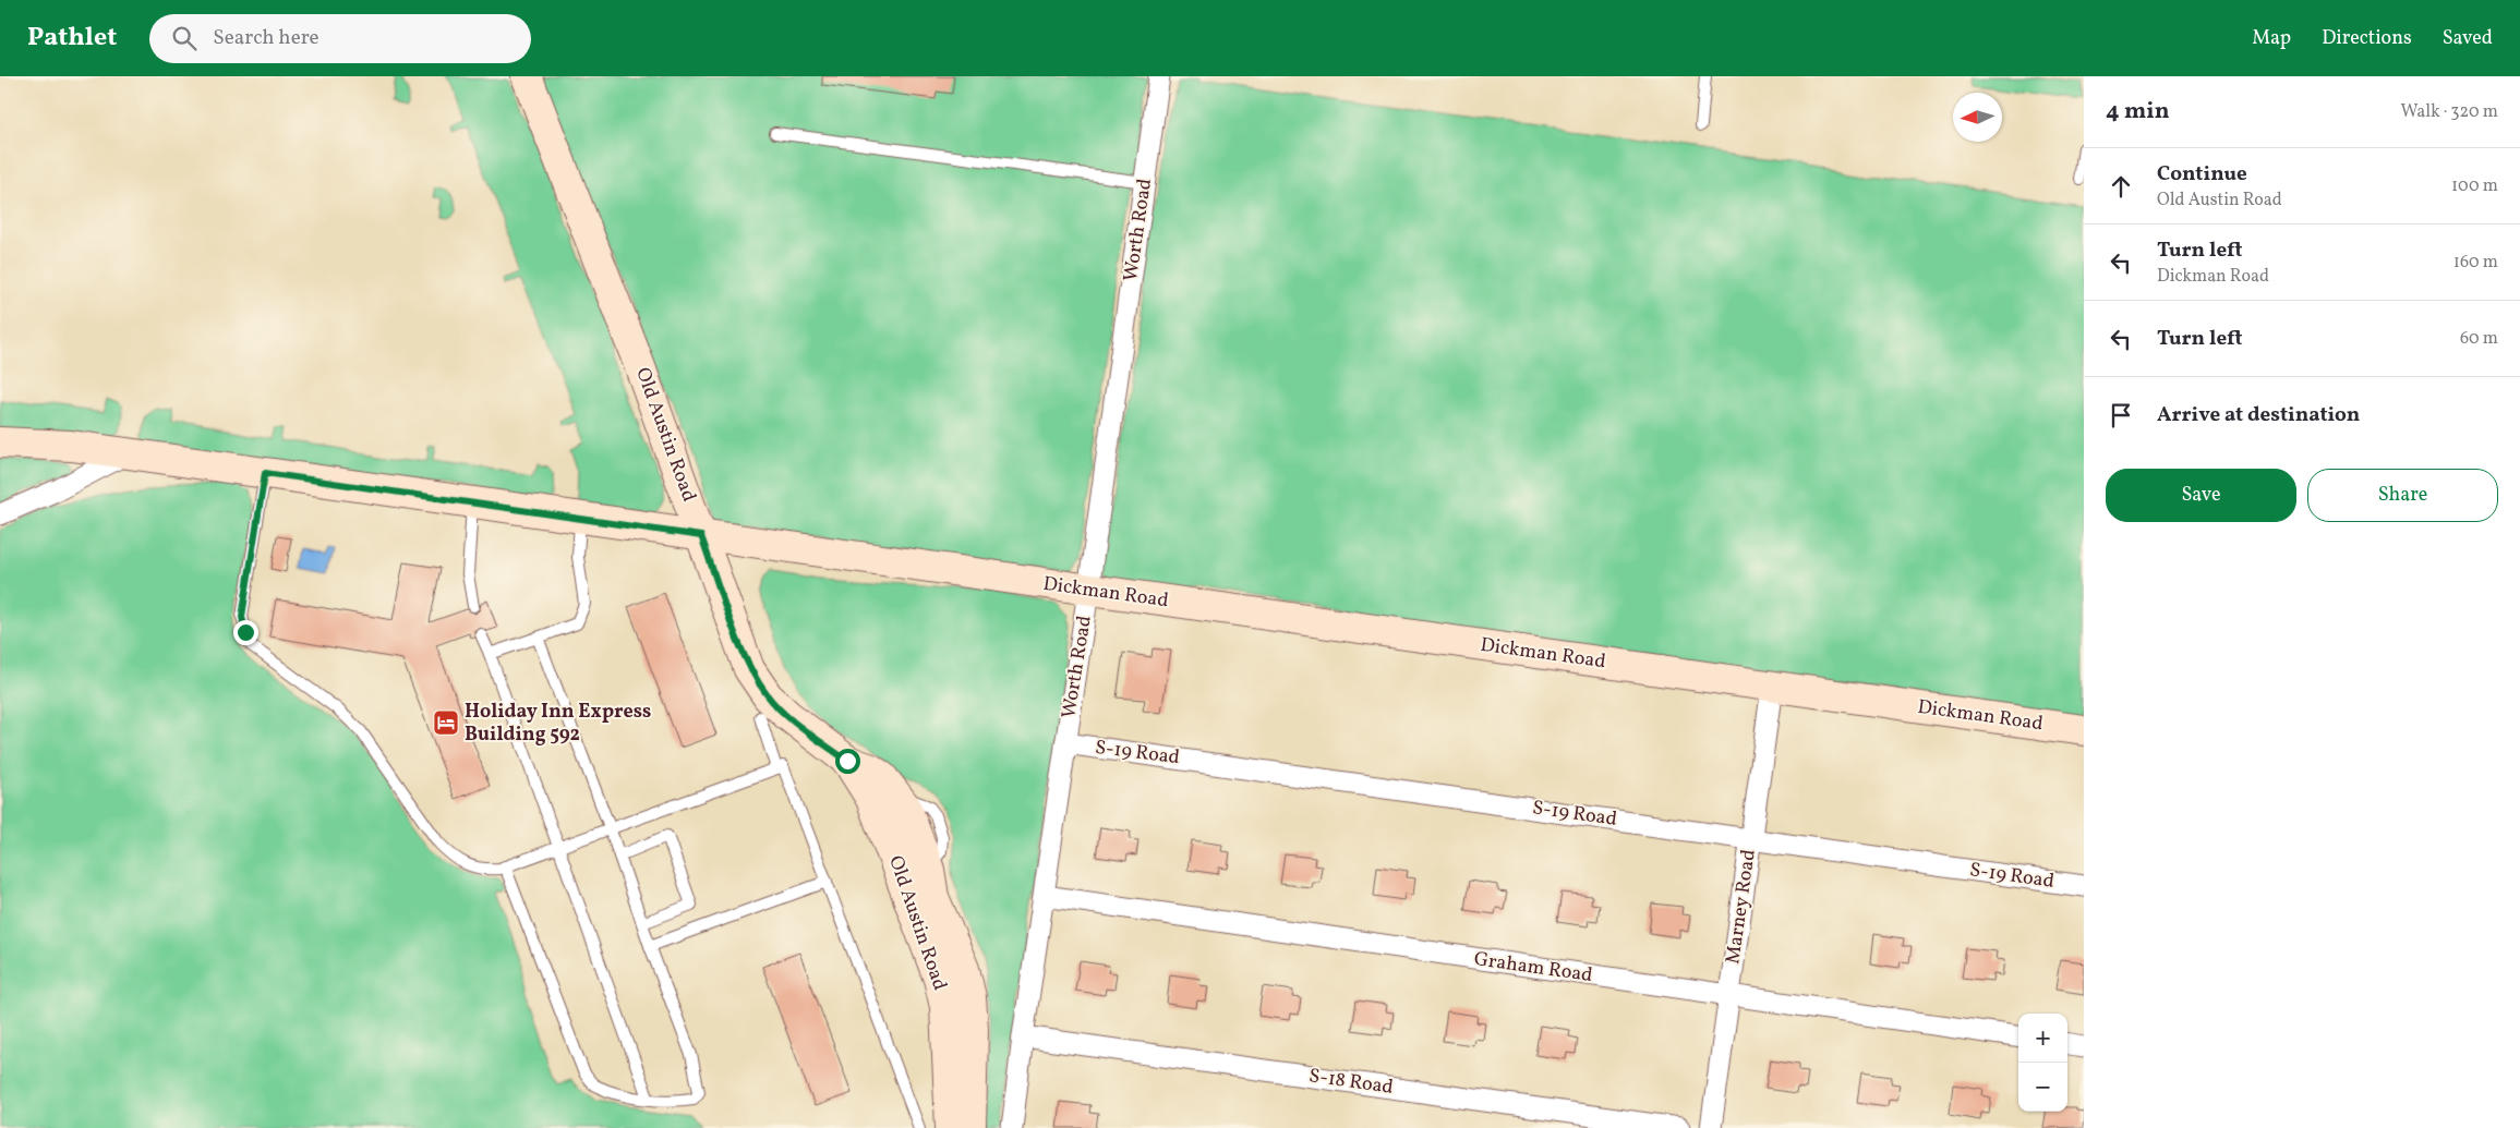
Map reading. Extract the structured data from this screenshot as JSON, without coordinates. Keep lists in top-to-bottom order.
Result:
{
  "streets": {
    "street": [
      "Worth Road",
      "Old Austin Road",
      "Dickman Road",
      "S-19 Road",
      "Marney Road",
      "Graham Road",
      "S-18 Road"
    ]
  },
  "crossings": [
    ["Worth Road", "Dickman Road"],
    ["Worth Road", "S-19 Road"],
    ["Worth Road", "Graham Road"],
    ["Worth Road", "S-18 Road"],
    ["Old Austin Road", "Dickman Road"],
    ["Dickman Road", "Marney Road"],
    ["S-19 Road", "Marney Road"],
    ["Marney Road", "Graham Road"]
  ],
  "places": {
    "hotel": ["Holiday Inn Express Building 592"]
  },
  "north": "left",
  "page": {
    "header": "Pathlet",
    "search": "Search here",
    "nav": ["Map", "Directions", "Saved"],
    "heading": ["4 min", "Walk · 320 m"],
    "list": [
      ["Continue", "Old Austin Road", "100 m"],
      ["Turn left", "Dickman Road", "160 m"],
      ["Turn left", "60 m"],
      "Arrive at destination"
    ],
    "buttons": ["Save", "Share"],
    "map_buttons": ["+", "−"]
  }
}
